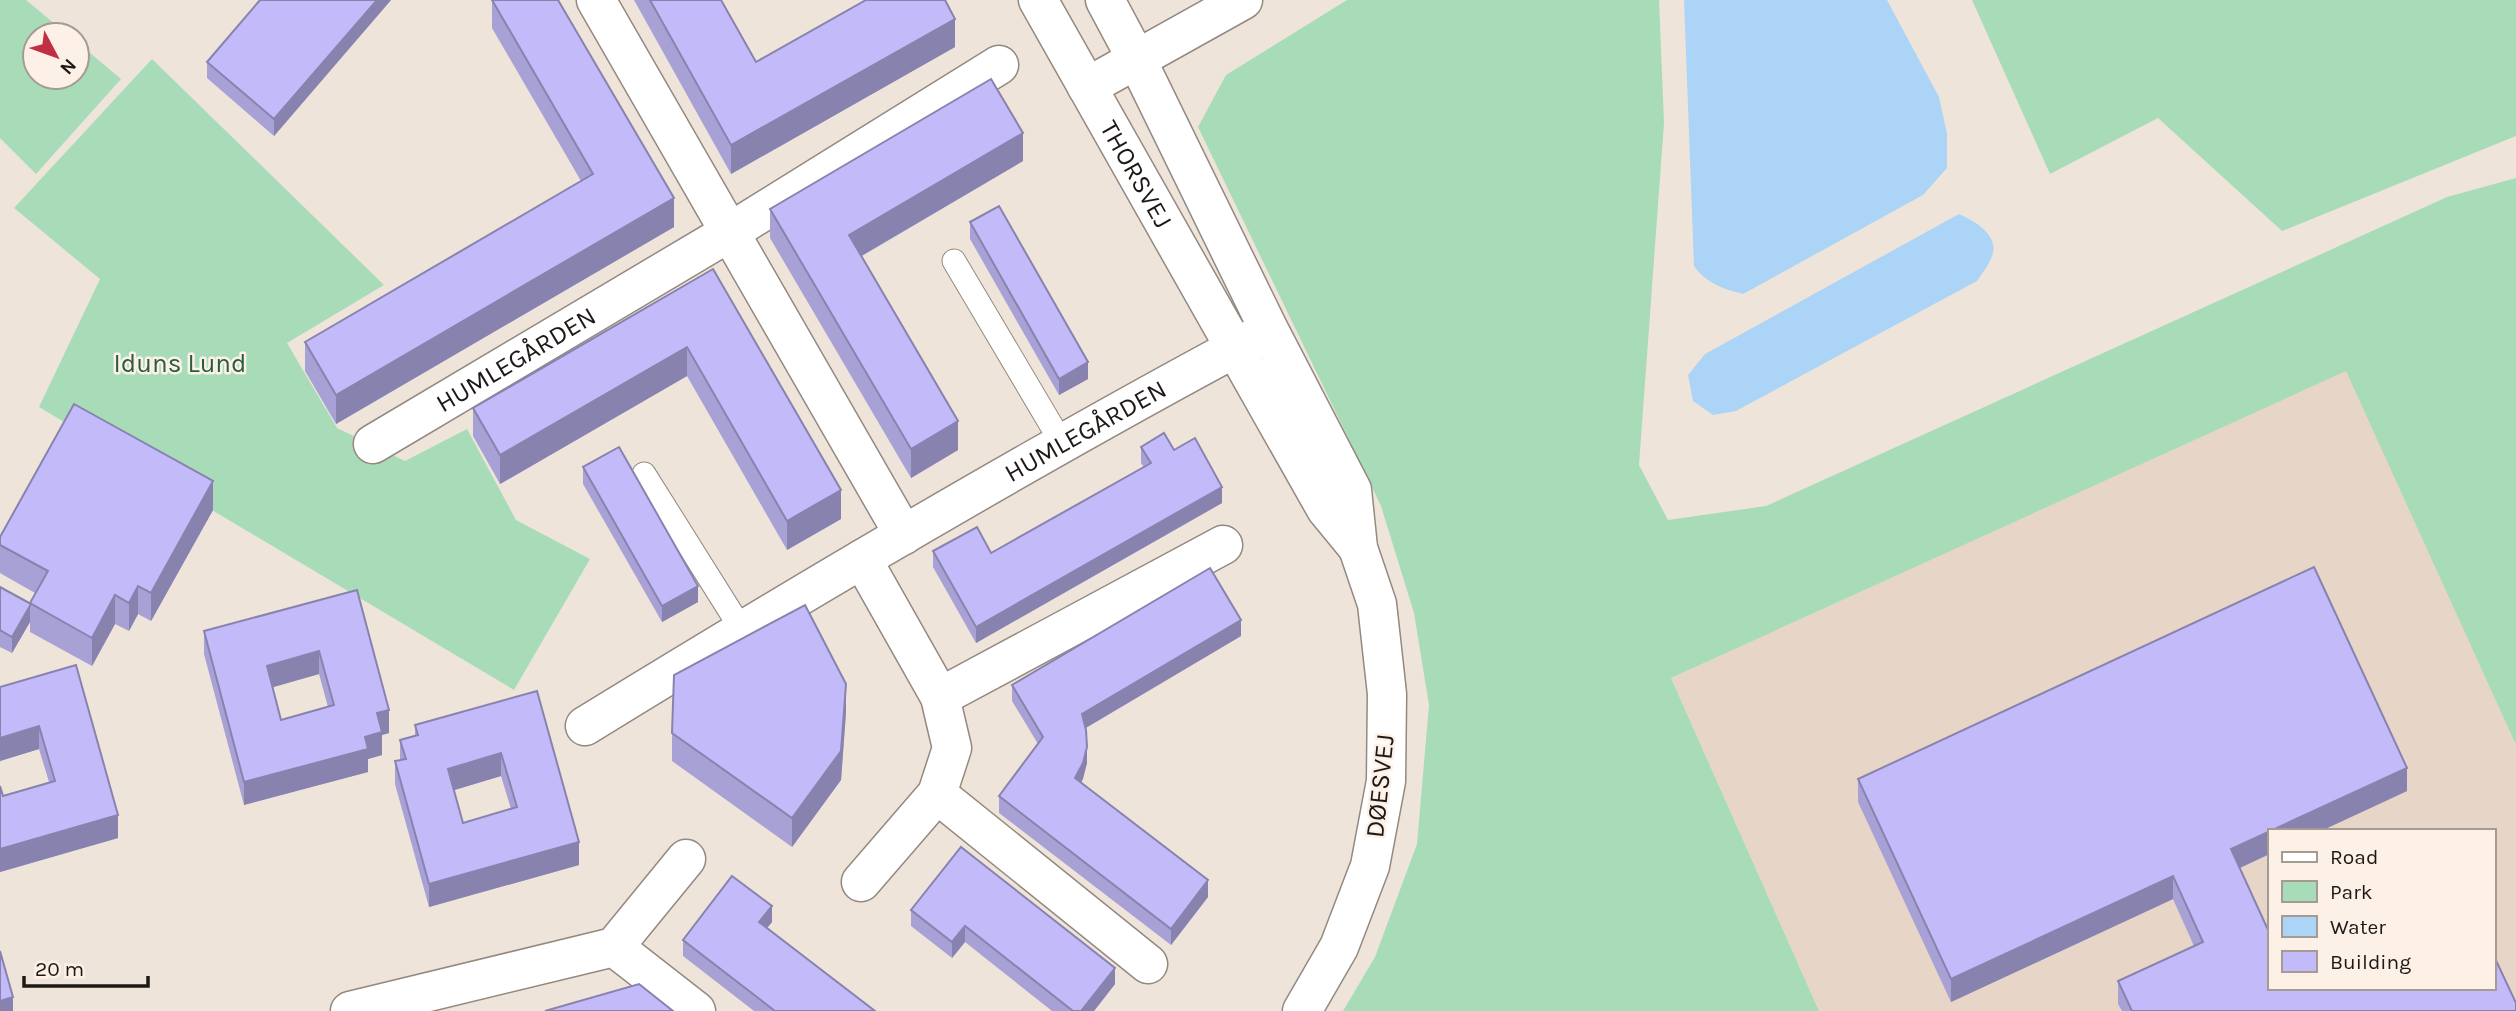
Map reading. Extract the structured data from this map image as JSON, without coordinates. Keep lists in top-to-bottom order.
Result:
{
  "streets": {
    "street": ["THORSVEJ", "HUMLEGÅRDEN", "DØESVEJ"]
  },
  "crossings": [
    ["THORSVEJ", "HUMLEGÅRDEN"],
    ["THORSVEJ", "DØESVEJ"],
    ["HUMLEGÅRDEN", "DØESVEJ"]
  ],
  "parks": ["Iduns Lund"],
  "legend": [
    "Road",
    "Park",
    "Water",
    "Building"
  ],
  "scale_bar": "20 m",
  "north": "bottom right"
}
